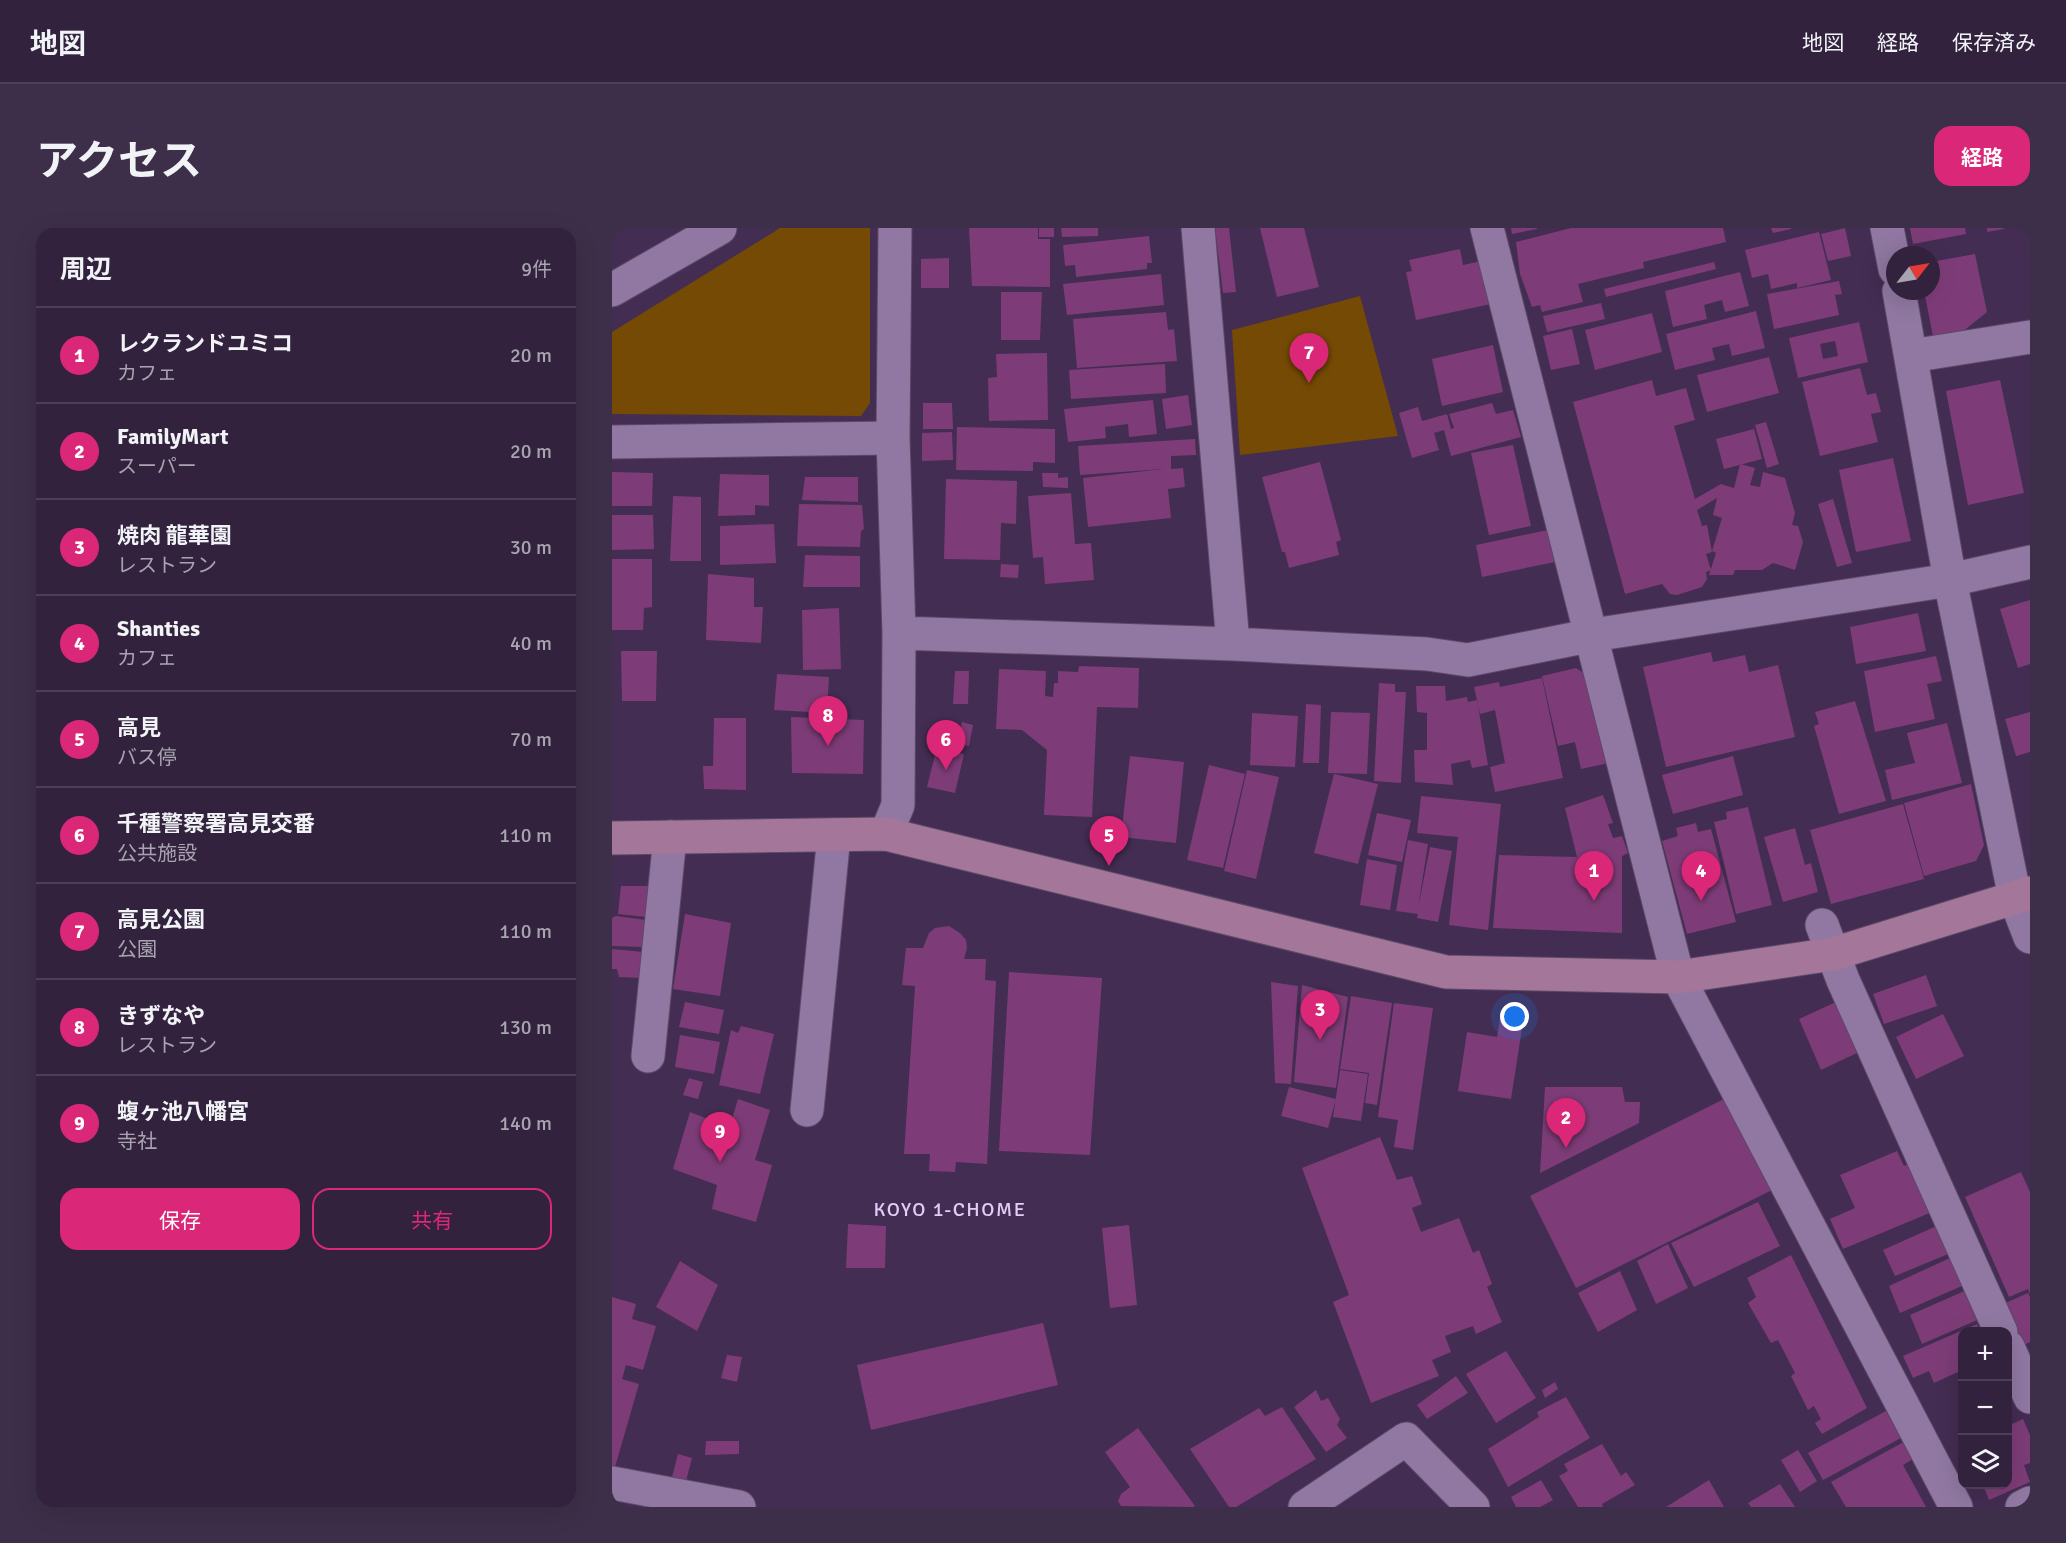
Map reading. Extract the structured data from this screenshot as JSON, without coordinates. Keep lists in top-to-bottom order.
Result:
{
  "districts": ["KOYO 1-CHOME"],
  "north": "top right",
  "page": {
    "header": "地図",
    "nav": ["地図", "経路", "保存済み"],
    "title": "アクセス",
    "buttons": [
      "経路",
      ["保存", "共有"]
    ],
    "heading": ["周辺", "9件"],
    "list": [
      {
        "mark": "1",
        "name": "レクランドユミコ",
        "note": "カフェ",
        "value": "20 m"
      },
      {
        "mark": "2",
        "name": "FamilyMart",
        "note": "スーパー",
        "value": "20 m"
      },
      {
        "mark": "3",
        "name": "焼肉 龍華園",
        "note": "レストラン",
        "value": "30 m"
      },
      {
        "mark": "4",
        "name": "Shanties",
        "note": "カフェ",
        "value": "40 m"
      },
      {
        "mark": "5",
        "name": "高見",
        "note": "バス停",
        "value": "70 m"
      },
      {
        "mark": "6",
        "name": "千種警察署高見交番",
        "note": "公共施設",
        "value": "110 m"
      },
      {
        "mark": "7",
        "name": "高見公園",
        "note": "公園",
        "value": "110 m"
      },
      {
        "mark": "8",
        "name": "きずなや",
        "note": "レストラン",
        "value": "130 m"
      },
      {
        "mark": "9",
        "name": "蝮ヶ池八幡宮",
        "note": "寺社",
        "value": "140 m"
      }
    ],
    "pins": [
      "7",
      "8",
      "6",
      "5",
      "1",
      "4",
      "3",
      "2",
      "9"
    ],
    "map_buttons": ["+", "−"]
  }
}
